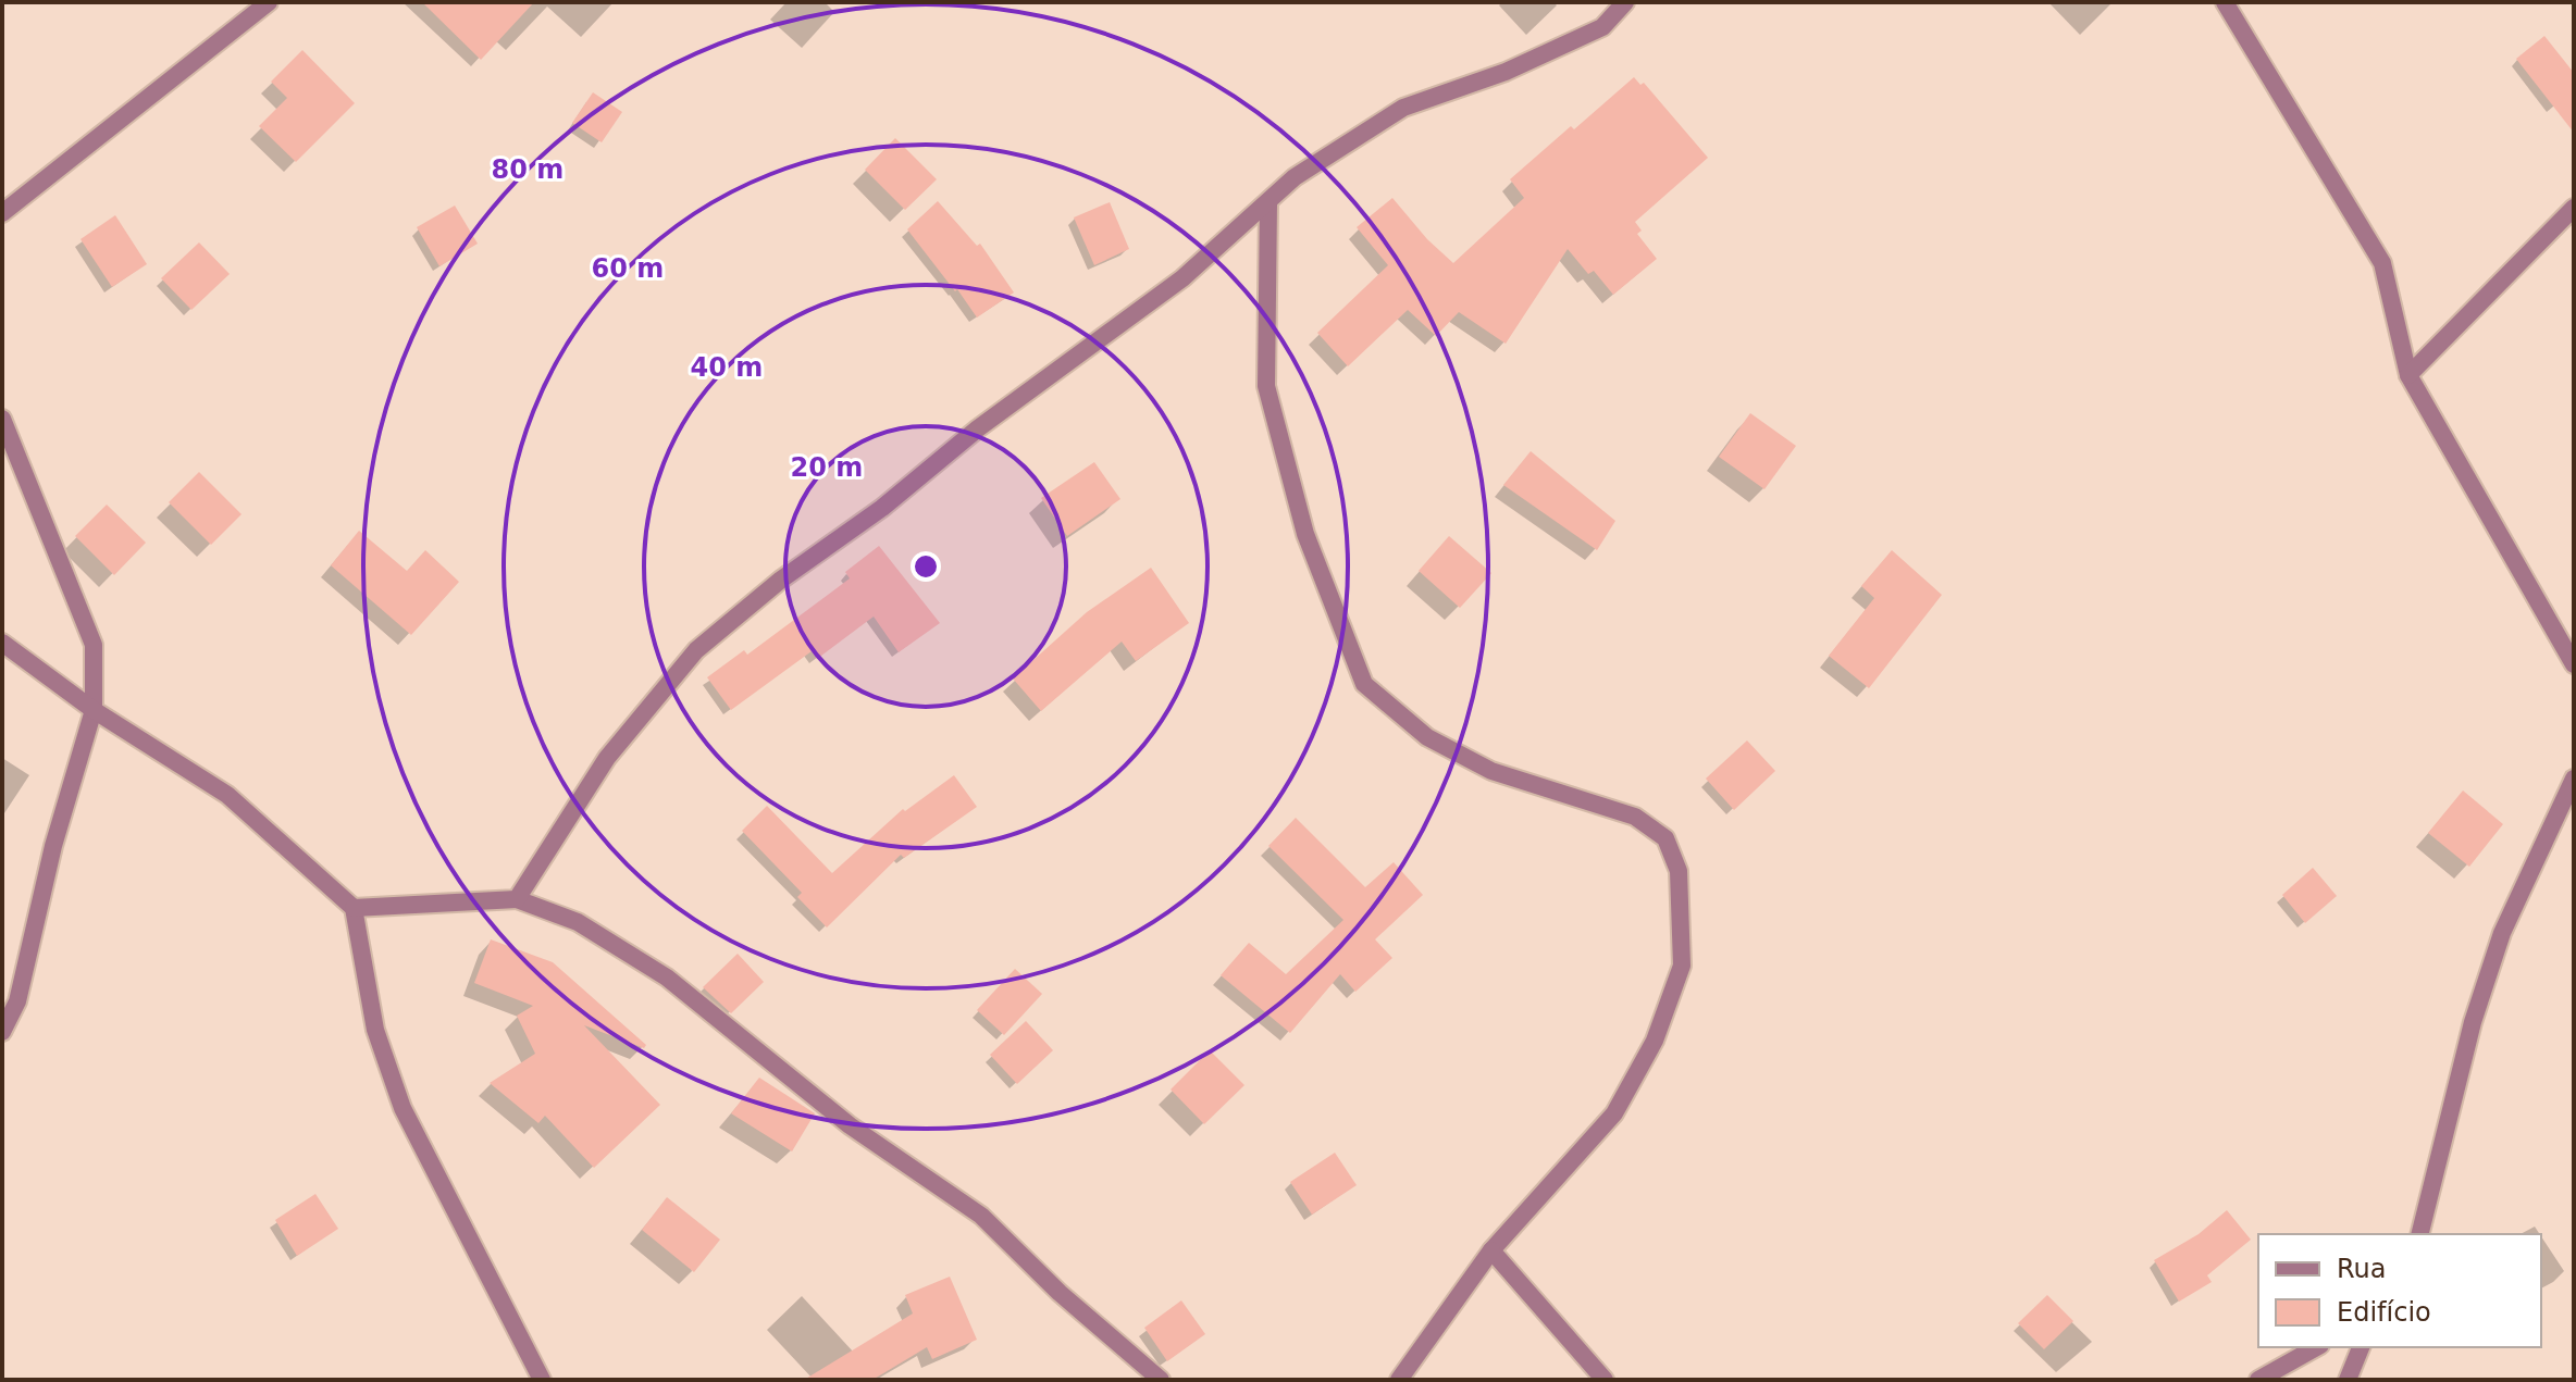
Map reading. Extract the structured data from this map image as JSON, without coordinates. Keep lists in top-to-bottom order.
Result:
{
  "legend": ["Rua", "Edifício"],
  "rings": [
    "80 m",
    "60 m",
    "40 m",
    "20 m"
  ]
}
